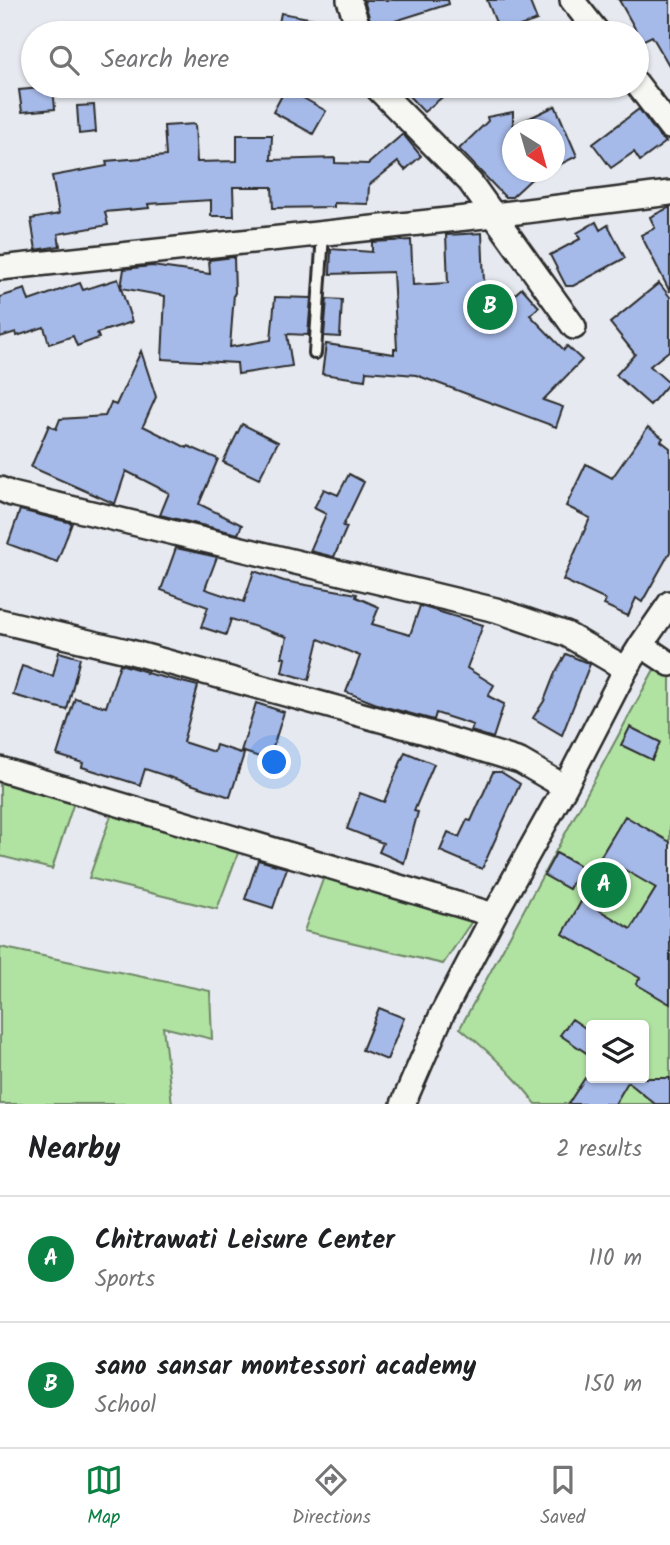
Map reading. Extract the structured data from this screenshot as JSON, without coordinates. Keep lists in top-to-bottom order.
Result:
{
  "north": "bottom right",
  "page": {
    "search": "Search here",
    "pins": ["B", "A"],
    "heading": ["Nearby", "2 results"],
    "list": [
      {
        "mark": "A",
        "name": "Chitrawati Leisure Center",
        "note": "Sports",
        "value": "110 m"
      },
      {
        "mark": "B",
        "name": "sano sansar montessori academy",
        "note": "School",
        "value": "150 m"
      }
    ],
    "nav": ["Map", "Directions", "Saved"]
  }
}
